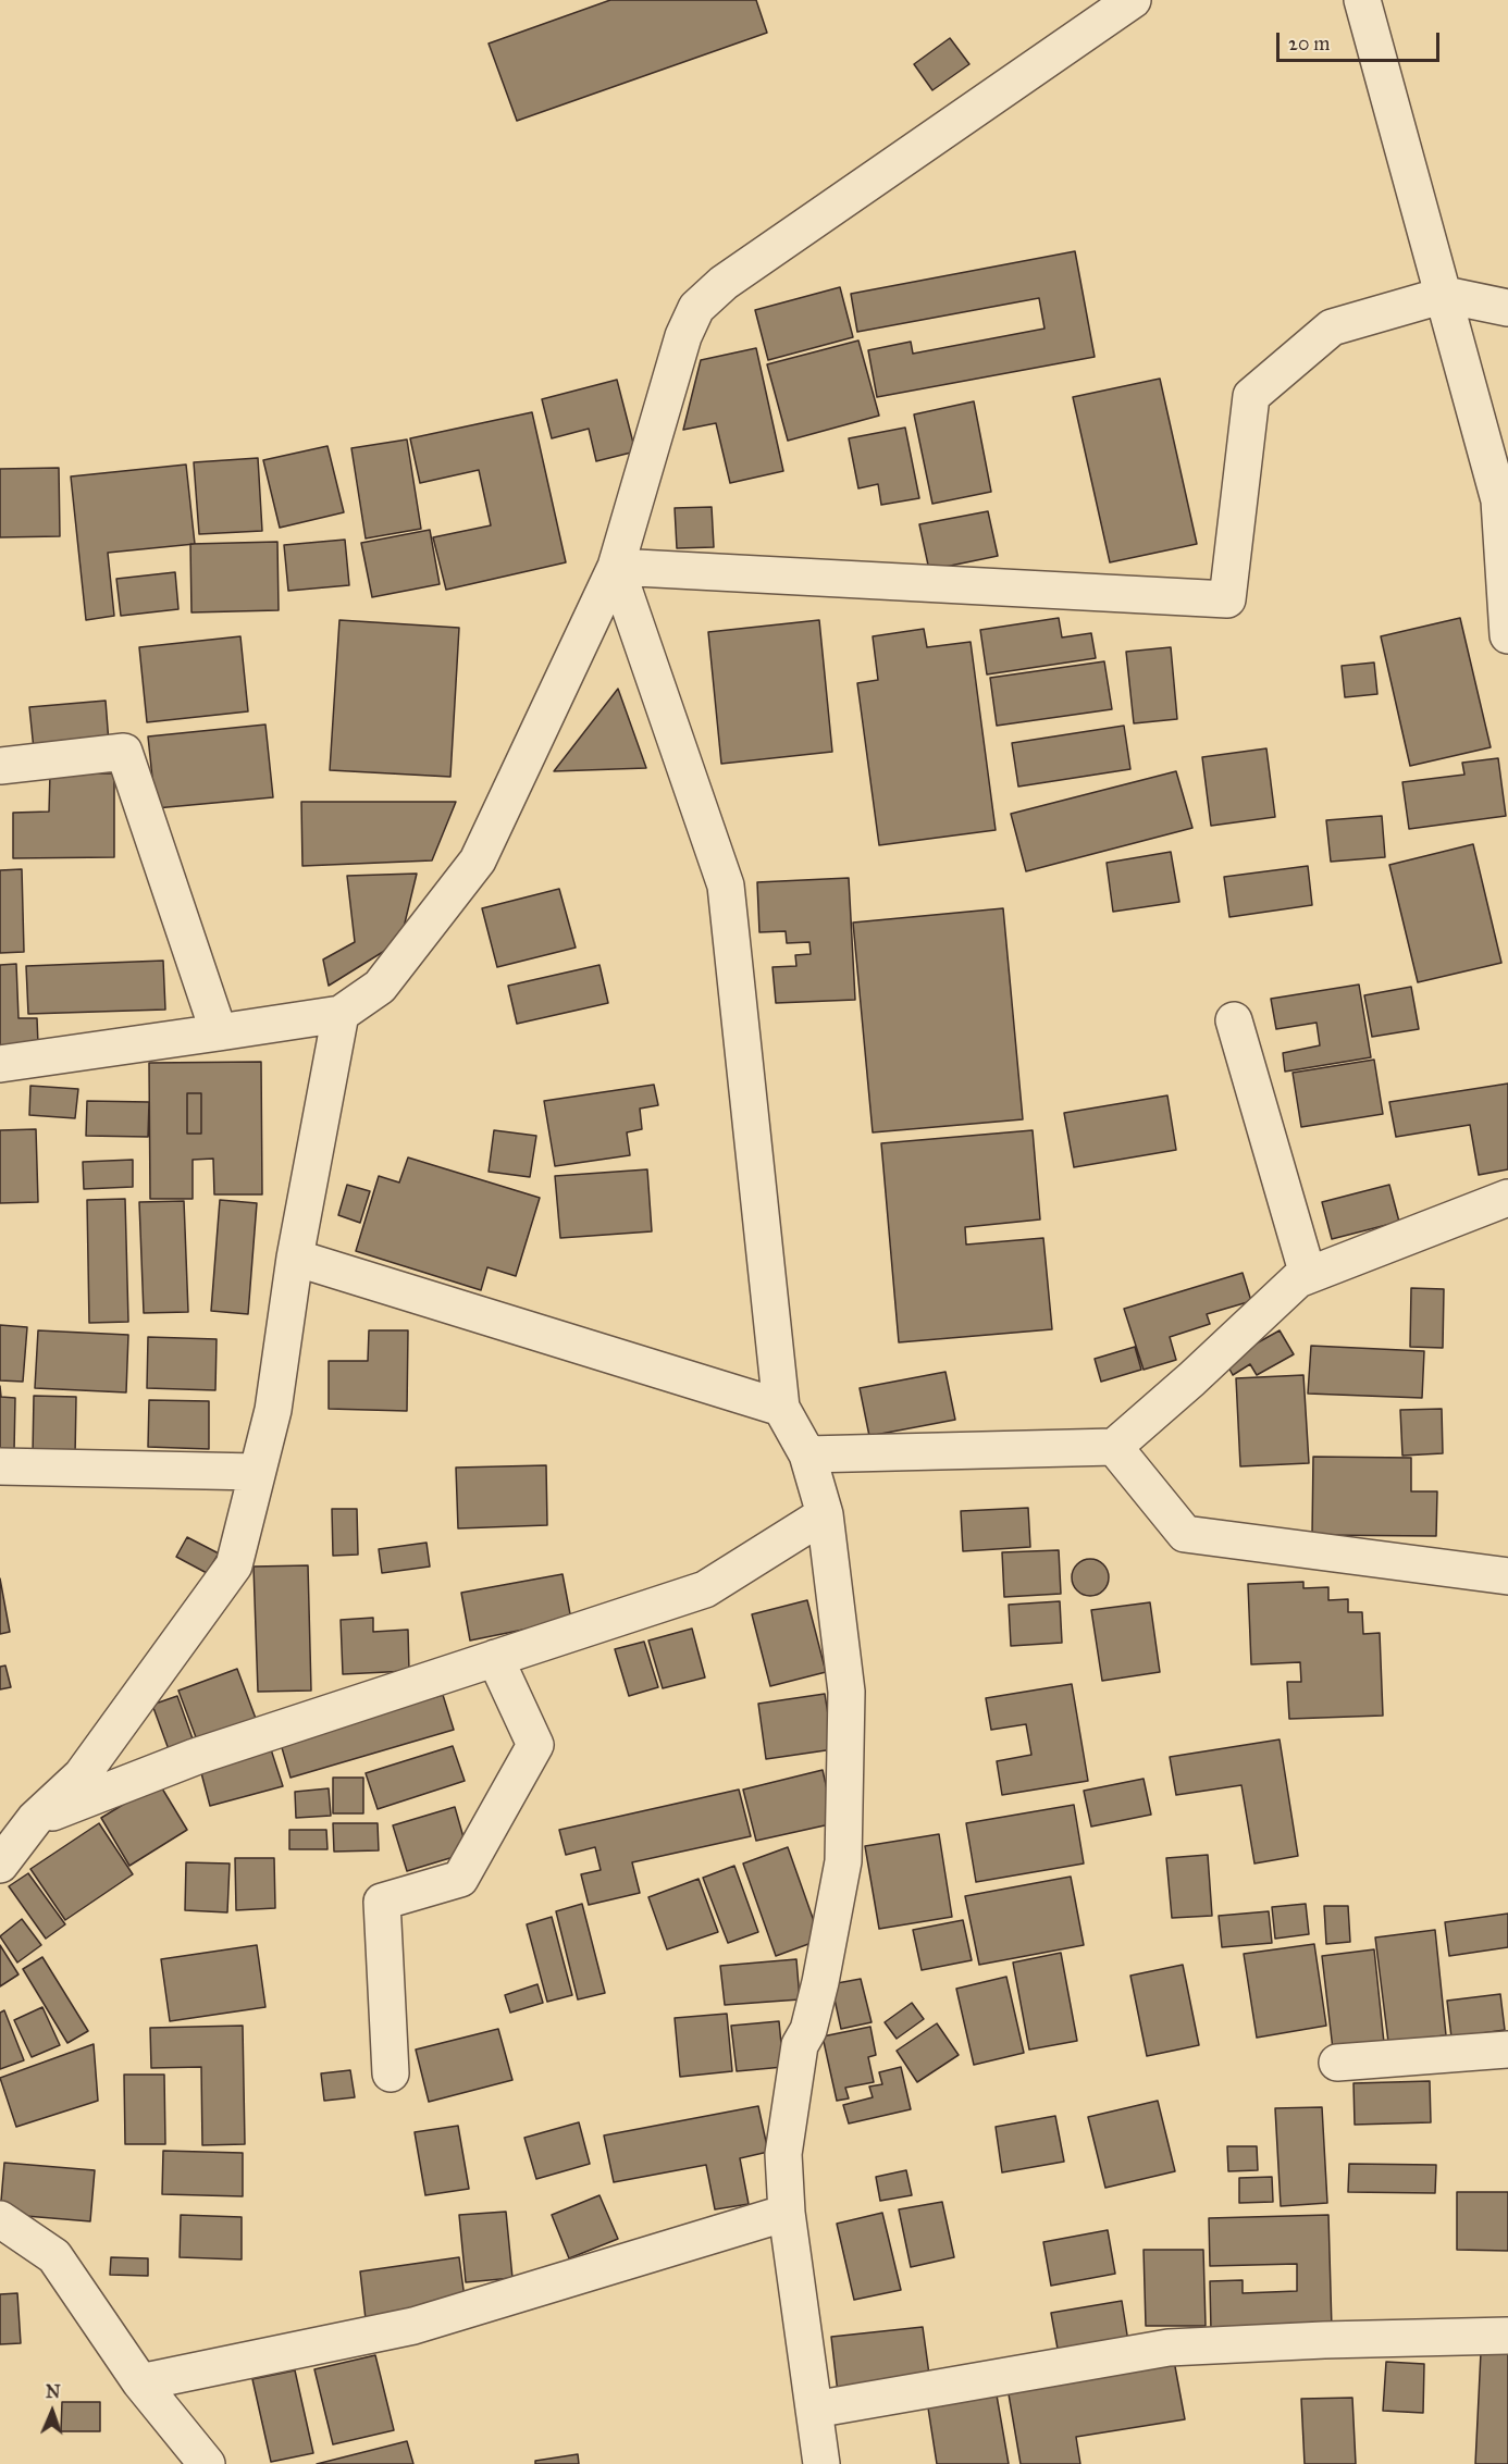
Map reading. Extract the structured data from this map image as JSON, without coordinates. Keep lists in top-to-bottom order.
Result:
{
  "scale_bar": "20 m",
  "north": "top"
}
